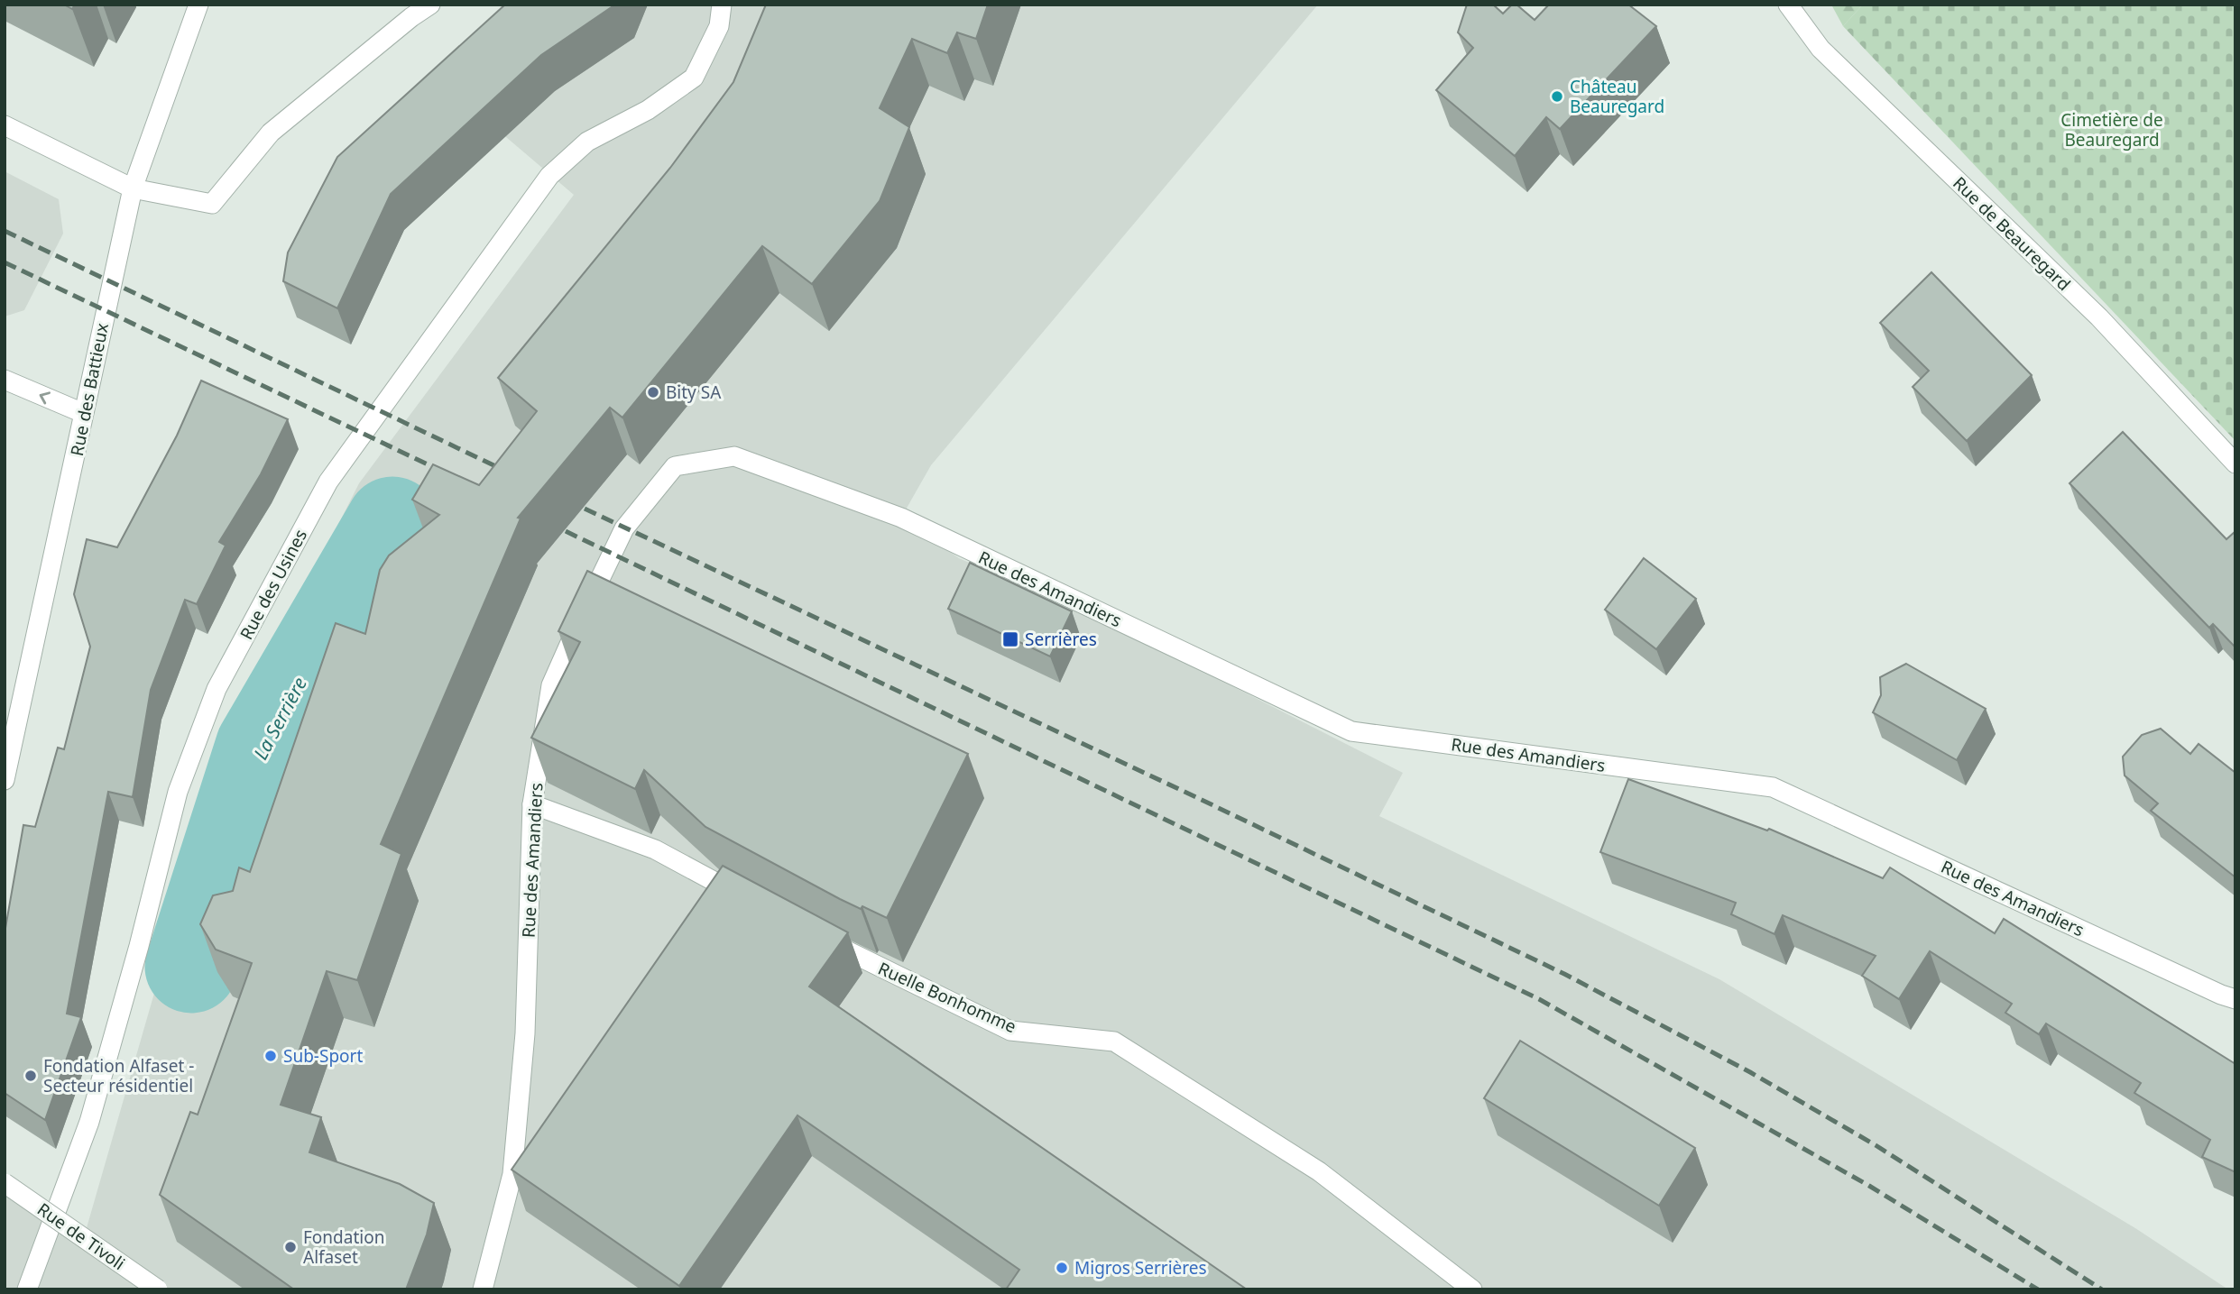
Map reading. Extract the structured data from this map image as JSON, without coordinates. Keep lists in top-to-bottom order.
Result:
{
  "streets": {
    "street": [
      "Rue de Beauregard",
      "Rue des Battieux",
      "Rue des Usines",
      "Rue des Amandiers",
      "Ruelle Bonhomme",
      "Rue de Tivoli"
    ]
  },
  "water": ["La Serrière"],
  "parks": ["Cimetière de Beauregard"],
  "places": {
    "other": [
      "Château Beauregard",
      "Bity SA",
      "Sub-Sport",
      "Fondation Alfaset - Secteur résidentiel",
      "Fondation Alfaset",
      "Migros Serrières"
    ],
    "transit": ["Serrières"]
  }
}
